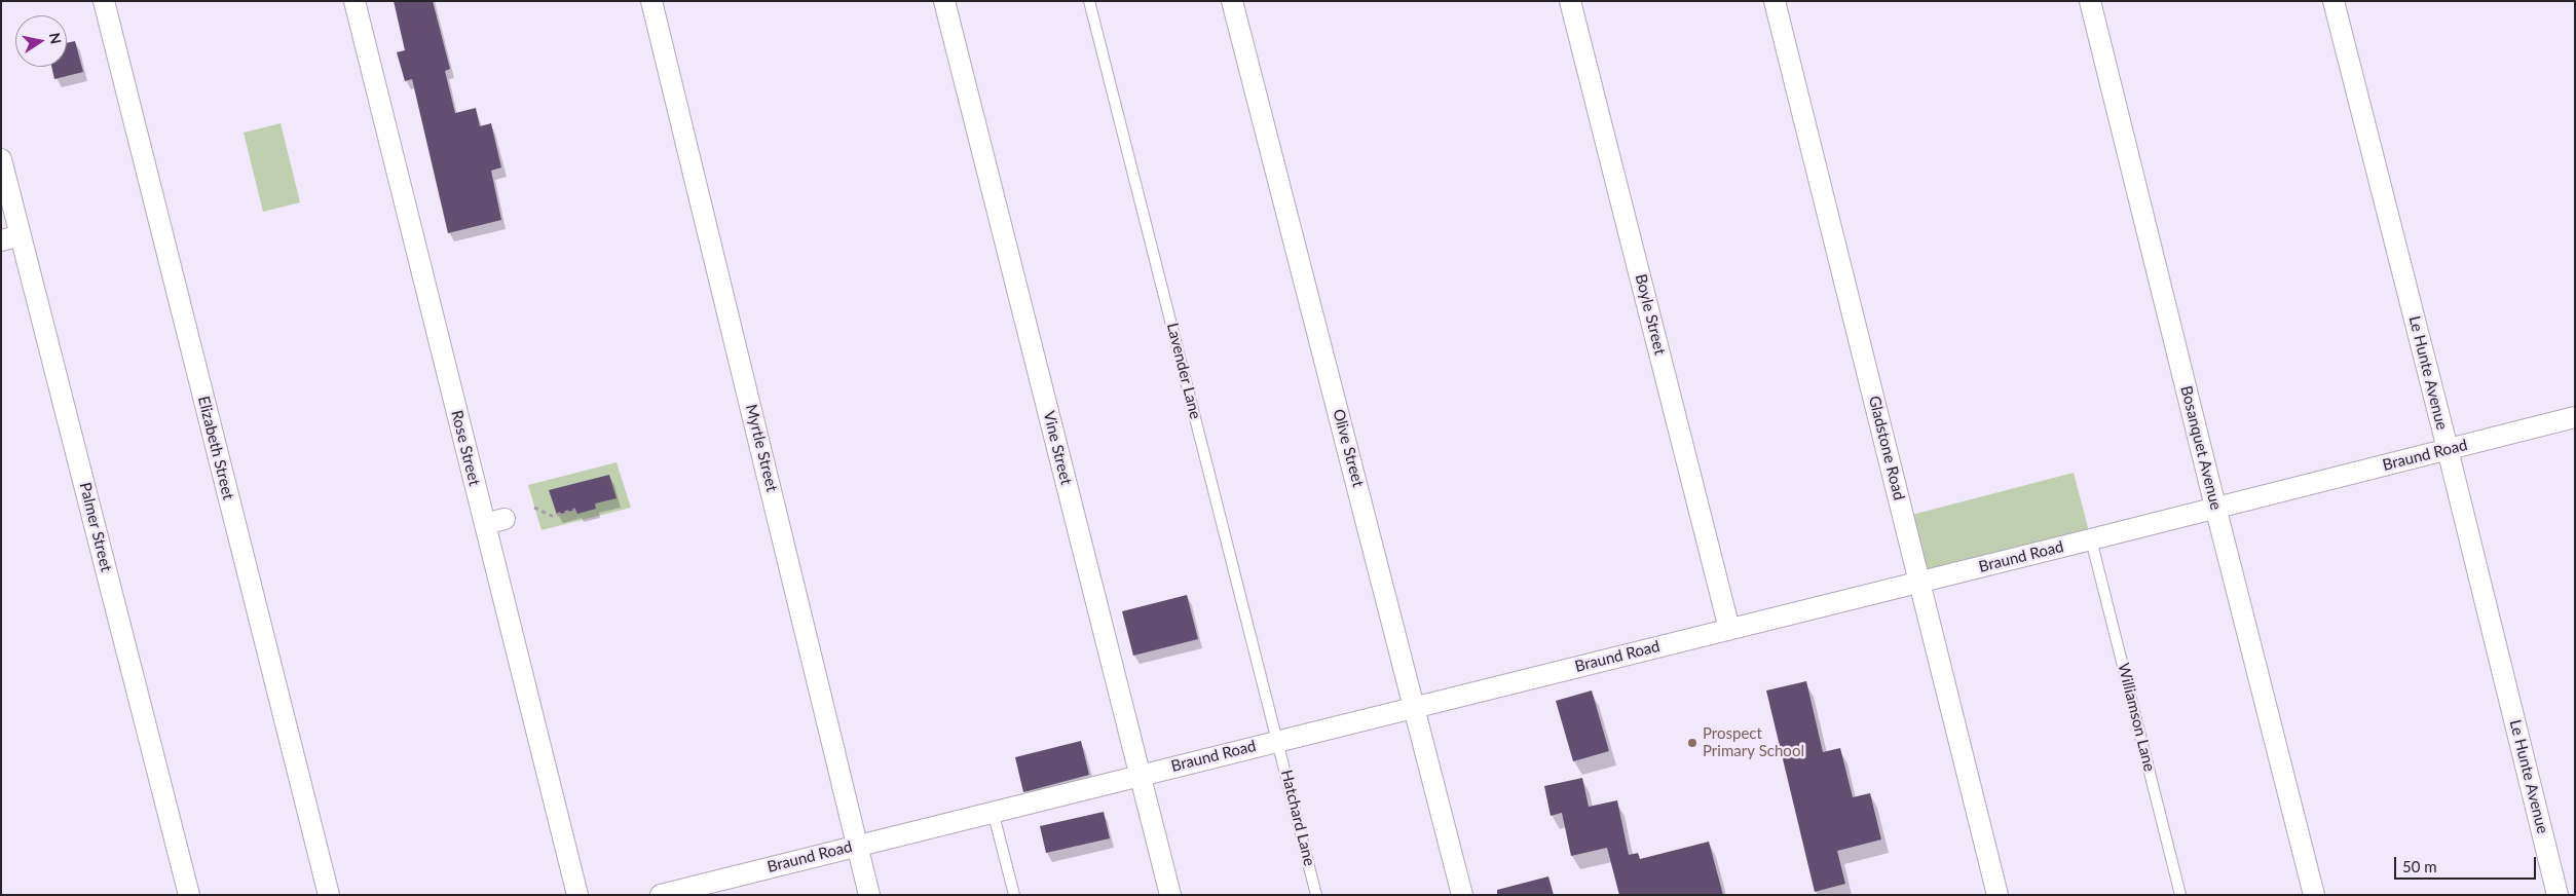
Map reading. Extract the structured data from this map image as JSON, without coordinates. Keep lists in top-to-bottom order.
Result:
{
  "streets": {
    "street": [
      "Boyle Street",
      "Le Hunte Avenue",
      "Elizabeth Street",
      "Rose Street",
      "Myrtle Street",
      "Vine Street",
      "Olive Street",
      "Gladstone Road",
      "Bosanquet Avenue",
      "Braund Road",
      "Palmer Street"
    ],
    "lane": ["Lavender Lane", "Williamson Lane", "Hatchard Lane"]
  },
  "crossings": [
    ["Boyle Street", "Braund Road"],
    ["Lavender Lane", "Braund Road"],
    ["Lavender Lane", "Hatchard Lane"],
    ["Le Hunte Avenue", "Braund Road"],
    ["Myrtle Street", "Braund Road"],
    ["Vine Street", "Braund Road"],
    ["Olive Street", "Braund Road"],
    ["Gladstone Road", "Braund Road"],
    ["Bosanquet Avenue", "Braund Road"],
    ["Braund Road", "Williamson Lane"],
    ["Braund Road", "Hatchard Lane"]
  ],
  "places": ["Prospect Primary School"],
  "scale_bar": "50 m",
  "north": "right"
}
